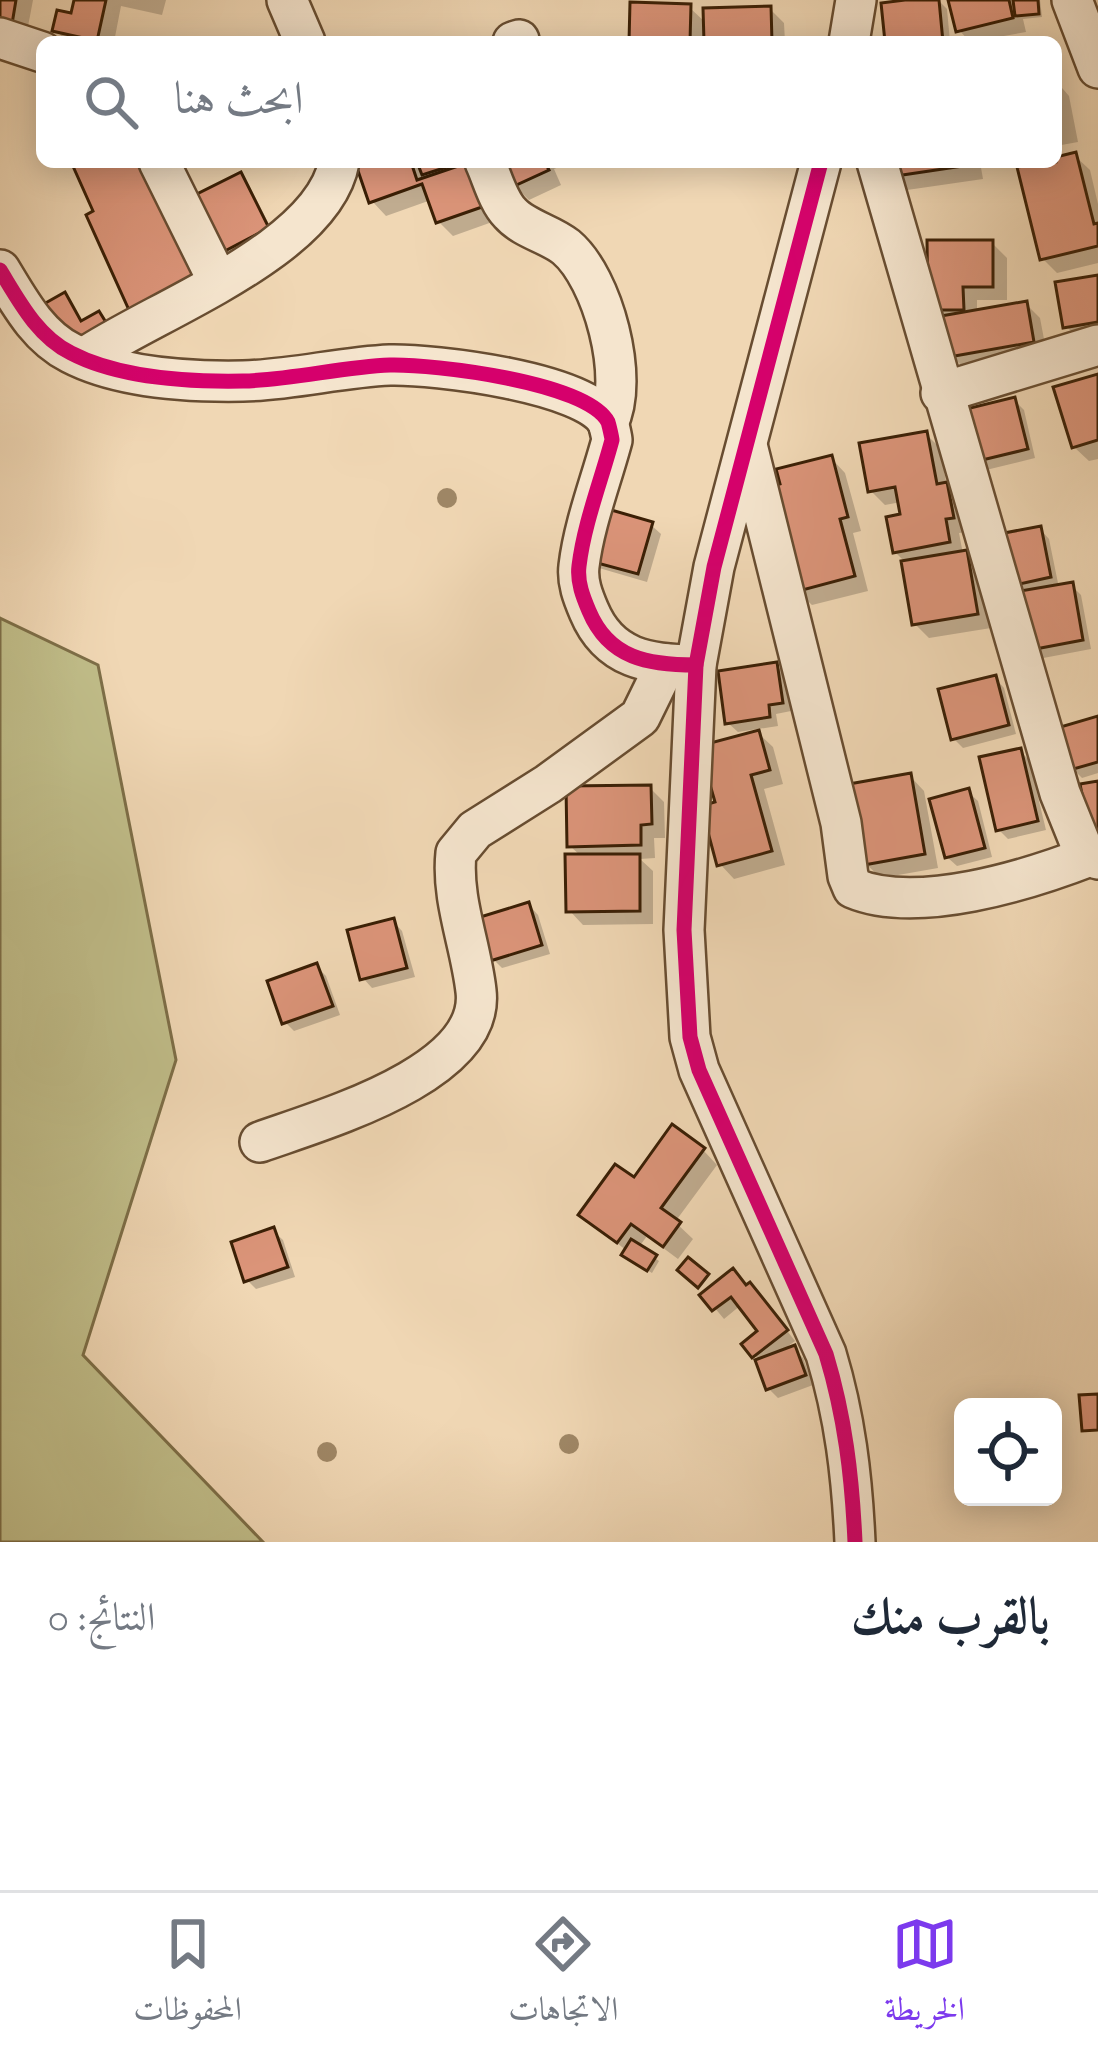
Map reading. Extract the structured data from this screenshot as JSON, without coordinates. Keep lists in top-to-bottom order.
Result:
{
  "page": {
    "search": "ابحث هنا",
    "heading": ["بالقرب منك", "النتائج: 0"],
    "nav": ["الخريطة", "الاتجاهات", "المحفوظات"]
  }
}
